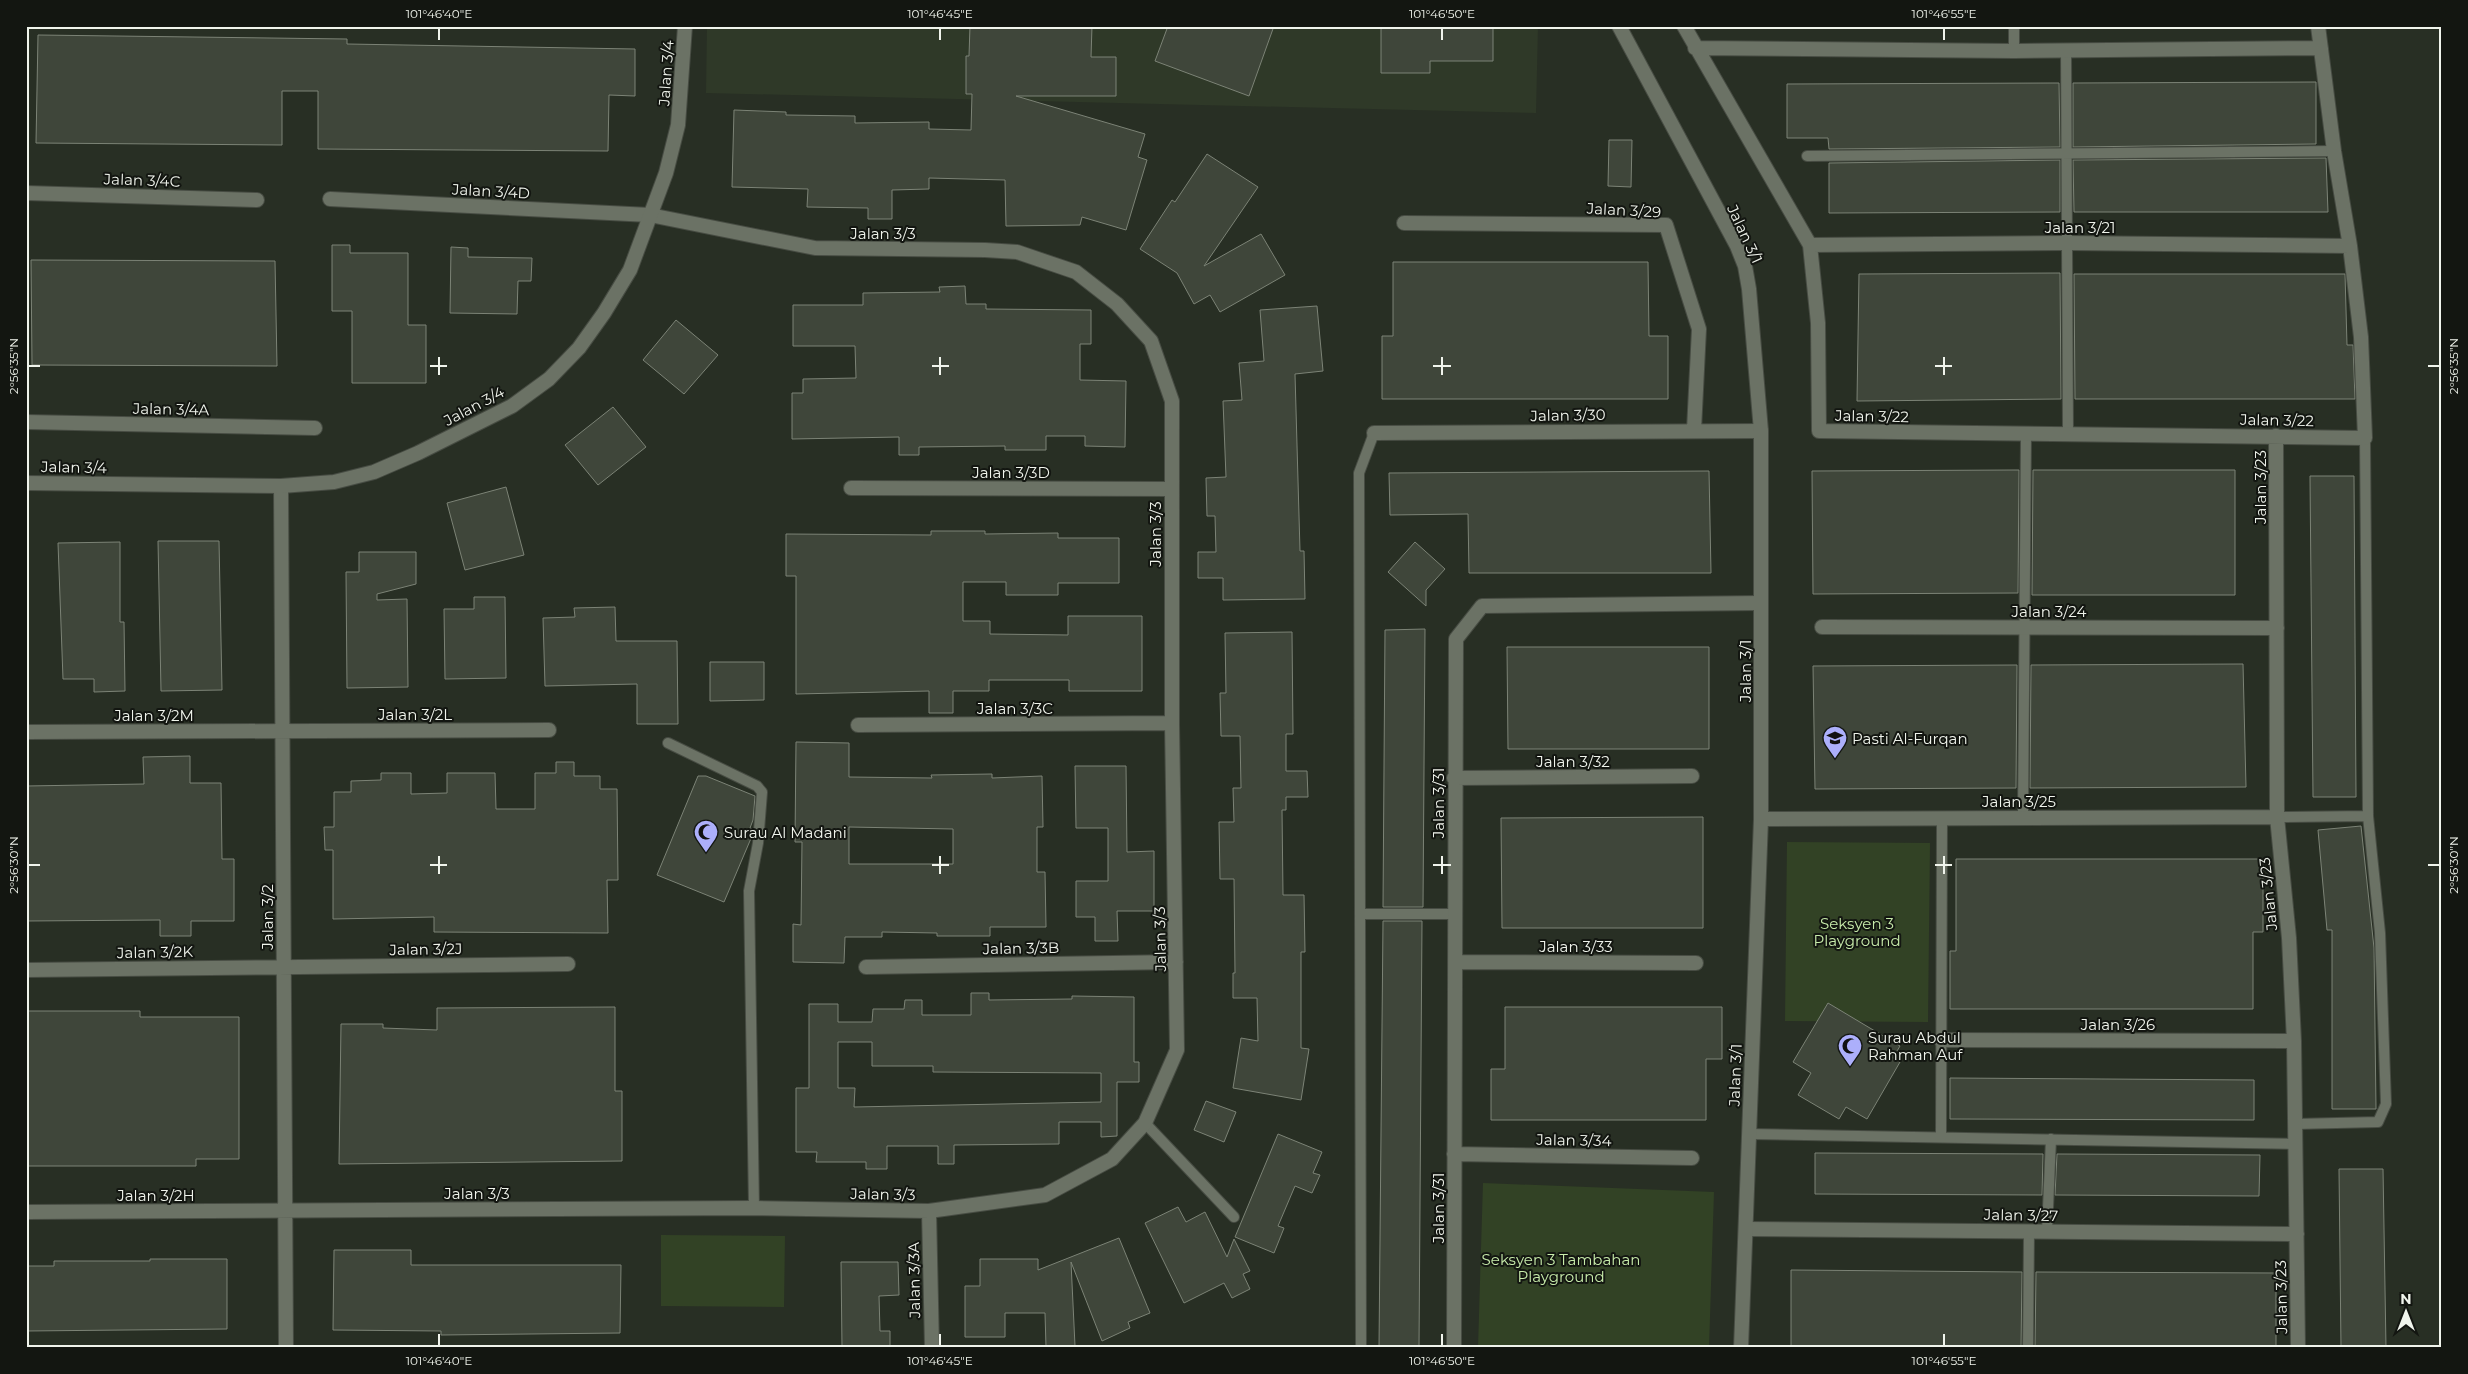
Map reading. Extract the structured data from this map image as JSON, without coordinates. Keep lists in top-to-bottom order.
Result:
{
  "streets": {
    "street": [
      "Jalan 3/4",
      "Jalan 3/4C",
      "Jalan 3/4D",
      "Jalan 3/29",
      "Jalan 3/21",
      "Jalan 3/3",
      "Jalan 3/1",
      "Jalan 3/4A",
      "Jalan 3/30",
      "Jalan 3/22",
      "Jalan 3/3D",
      "Jalan 3/23",
      "Jalan 3/24",
      "Jalan 3/3C",
      "Jalan 3/2L",
      "Jalan 3/2M",
      "Jalan 3/32",
      "Jalan 3/25",
      "Jalan 3/31",
      "Jalan 3/2",
      "Jalan 3/33",
      "Jalan 3/3B",
      "Jalan 3/2J",
      "Jalan 3/2K",
      "Jalan 3/26",
      "Jalan 3/34",
      "Jalan 3/2H",
      "Jalan 3/27",
      "Jalan 3/3A"
    ]
  },
  "crossings": [
    ["Jalan 3/4", "Jalan 3/4D"],
    ["Jalan 3/4", "Jalan 3/2"],
    ["Jalan 3/4D", "Jalan 3/3"],
    ["Jalan 3/29", "Jalan 3/30"],
    ["Jalan 3/21", "Jalan 3/22"],
    ["Jalan 3/3", "Jalan 3/3D"],
    ["Jalan 3/3", "Jalan 3/3C"],
    ["Jalan 3/3", "Jalan 3/2"],
    ["Jalan 3/3", "Jalan 3/3B"],
    ["Jalan 3/3", "Jalan 3/2H"],
    ["Jalan 3/3", "Jalan 3/3A"],
    ["Jalan 3/1", "Jalan 3/30"],
    ["Jalan 3/1", "Jalan 3/25"],
    ["Jalan 3/1", "Jalan 3/31"],
    ["Jalan 3/1", "Jalan 3/27"],
    ["Jalan 3/22", "Jalan 3/23"],
    ["Jalan 3/23", "Jalan 3/24"],
    ["Jalan 3/23", "Jalan 3/25"],
    ["Jalan 3/23", "Jalan 3/26"],
    ["Jalan 3/23", "Jalan 3/27"],
    ["Jalan 3/2L", "Jalan 3/2M"],
    ["Jalan 3/2L", "Jalan 3/2"],
    ["Jalan 3/2M", "Jalan 3/2"],
    ["Jalan 3/32", "Jalan 3/31"],
    ["Jalan 3/31", "Jalan 3/33"],
    ["Jalan 3/31", "Jalan 3/34"],
    ["Jalan 3/2", "Jalan 3/2J"],
    ["Jalan 3/2", "Jalan 3/2K"],
    ["Jalan 3/2", "Jalan 3/2H"],
    ["Jalan 3/2J", "Jalan 3/2K"]
  ],
  "parks": ["Seksyen 3 Playground", "Seksyen 3 Tambahan Playground"],
  "places": {
    "school or university": ["Pasti Al-Furqan"],
    "mosque": ["Surau Al Madani", "Surau Abdul Rahman Auf"]
  },
  "north": "top",
  "coordinates": [
    "101°46'40\"E",
    "101°46'45\"E",
    "101°46'50\"E",
    "101°46'55\"E",
    "2°56'35\"N",
    "2°56'30\"N"
  ]
}
